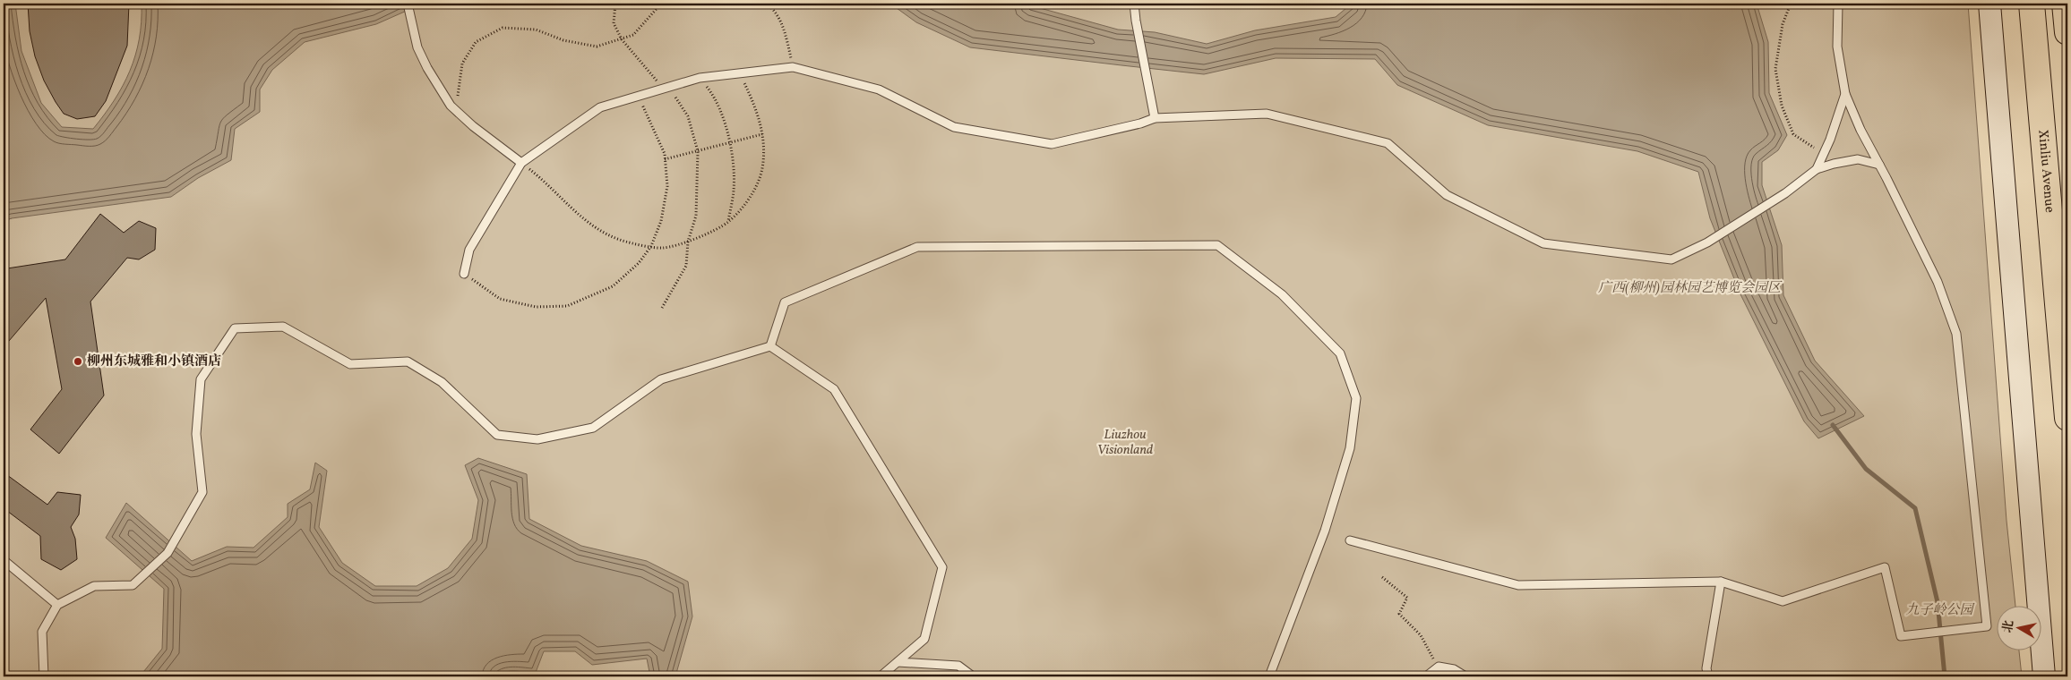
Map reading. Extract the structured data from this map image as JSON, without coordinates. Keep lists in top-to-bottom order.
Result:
{
  "streets": {
    "highway": ["Xinliu Avenue"]
  },
  "parks": ["广西(柳州)园林园艺博览会园区", "Liuzhou Visionland", "九子岭公园"],
  "places": ["柳州东城雅和小镇酒店"],
  "north": "left"
}
